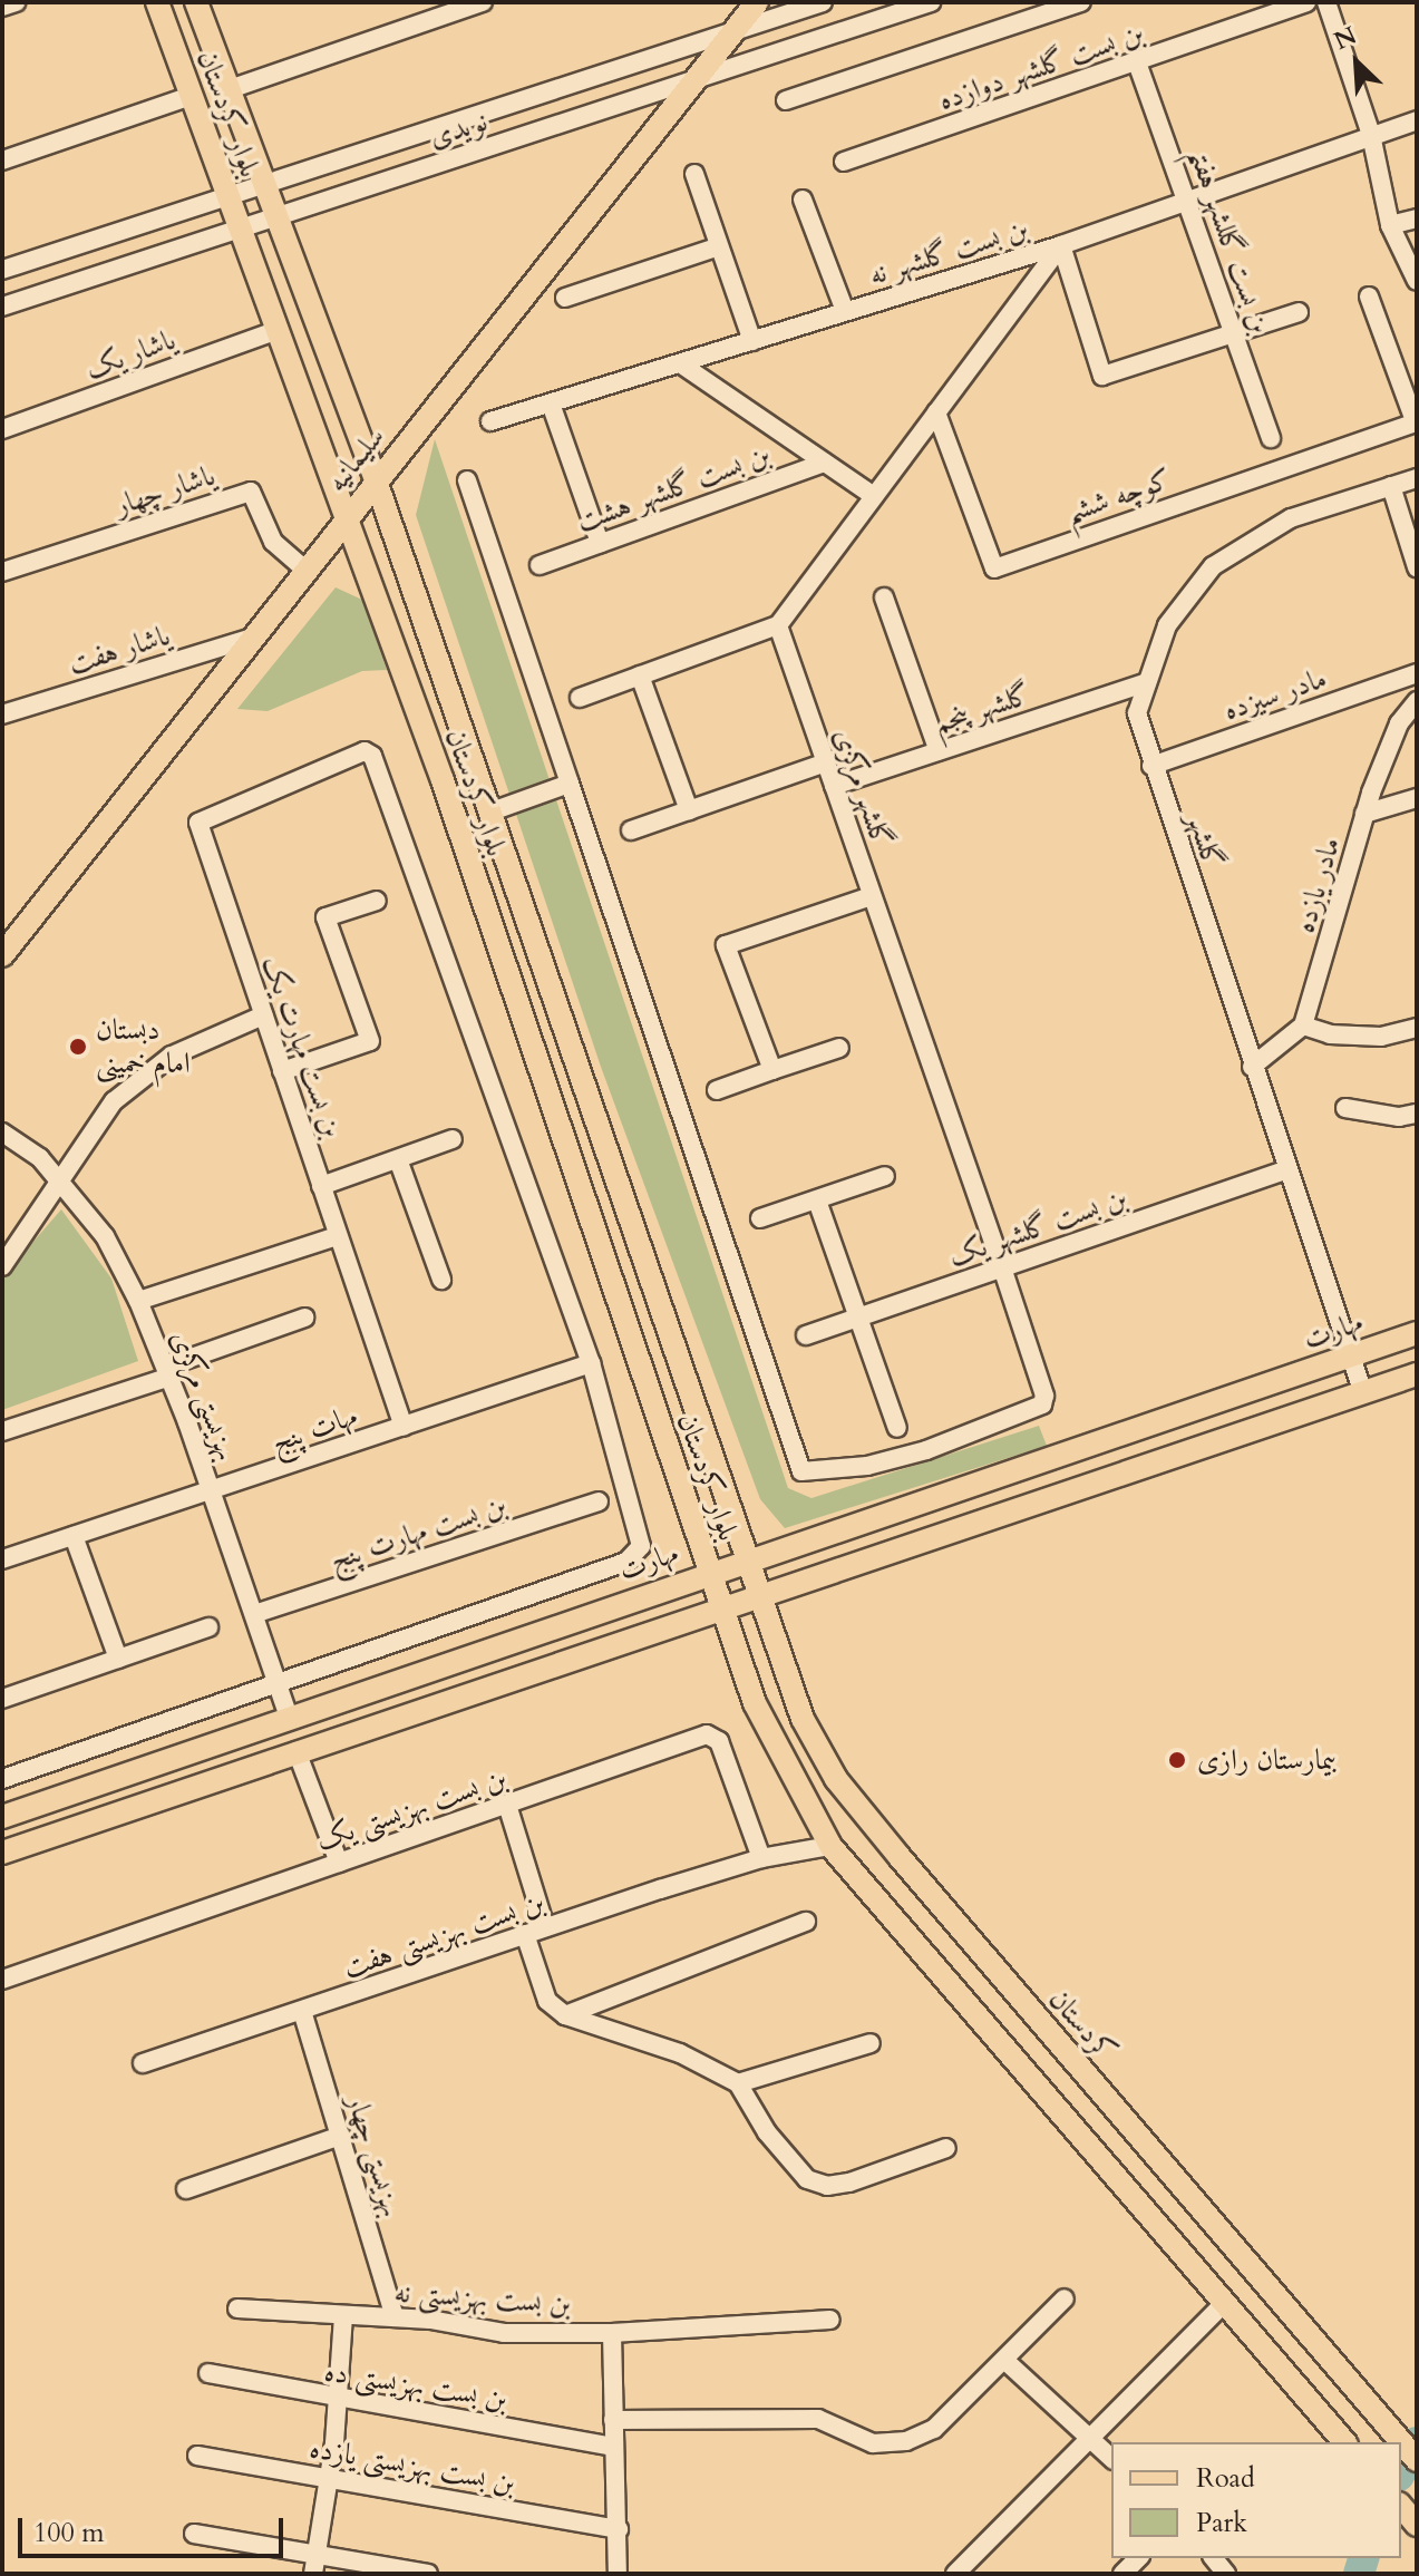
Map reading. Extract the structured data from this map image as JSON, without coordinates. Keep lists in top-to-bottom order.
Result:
{
  "streets": {
    "main road": [
      "بلوار کردستان",
      "سلیمانیه",
      "مهارت",
      "کردستان"
    ],
    "street": [
      "بن بست گلشهر دوازده",
      "نویدی",
      "بن بست گللشهر هفتم",
      "بن بست گلشهر نه",
      "یاشار یک",
      "بن بست گلشهر هشت",
      "یاشار چهار",
      "کوچه ششم",
      "یاشار هفت",
      "مادر سیزده",
      "گلشهر پنجم",
      "گلشهر مرکزی",
      "گلشهر",
      "مادر یازده",
      "بن بست مهارت یک",
      "بن بست گلشهر یک",
      "بهزیستی مرکزی",
      "مهات پنج",
      "بن بست مهارت پنج",
      "بن بست بهزیستی یک",
      "بن بست بهزیستی هفت",
      "بهزیستی چهار",
      "بن بست بهزیستی نه",
      "بن بست بهزیستی ده",
      "بن بست بهزیستی یازده"
    ]
  },
  "crossings": [
    ["بن بست گلشهر دوازده", "بن بست گللشهر هفتم"],
    ["بلوار کردستان", "نویدی"],
    ["بلوار کردستان", "یاشار یک"],
    ["بلوار کردستان", "سلیمانیه"],
    ["بلوار کردستان", "مهارت"],
    ["بلوار کردستان", "کردستان"],
    ["نویدی", "سلیمانیه"],
    ["بن بست گللشهر هفتم", "بن بست گلشهر نه"],
    ["سلیمانیه", "یاشار چهار"],
    ["سلیمانیه", "یاشار هفت"],
    ["مادر سیزده", "گلشهر"],
    ["گلشهر پنجم", "گلشهر مرکزی"],
    ["گلشهر پنجم", "گلشهر"],
    ["گلشهر مرکزی", "بن بست گلشهر یک"],
    ["گلشهر", "بن بست گلشهر یک"],
    ["گلشهر", "مهارت"],
    ["بن بست مهارت یک", "مهات پنج"],
    ["مهارت", "بهزیستی مرکزی"],
    ["بهزیستی مرکزی", "مهات پنج"],
    ["بهزیستی مرکزی", "بن بست مهارت پنج"],
    ["بن بست بهزیستی یک", "بن بست بهزیستی هفت"],
    ["بن بست بهزیستی هفت", "بهزیستی چهار"],
    ["بهزیستی چهار", "بن بست بهزیستی نه"]
  ],
  "places": ["دبستان امام خمینی", "بیمارستان رازی"],
  "legend": ["Road", "Park"],
  "scale_bar": "100 m",
  "north": "top left"
}
